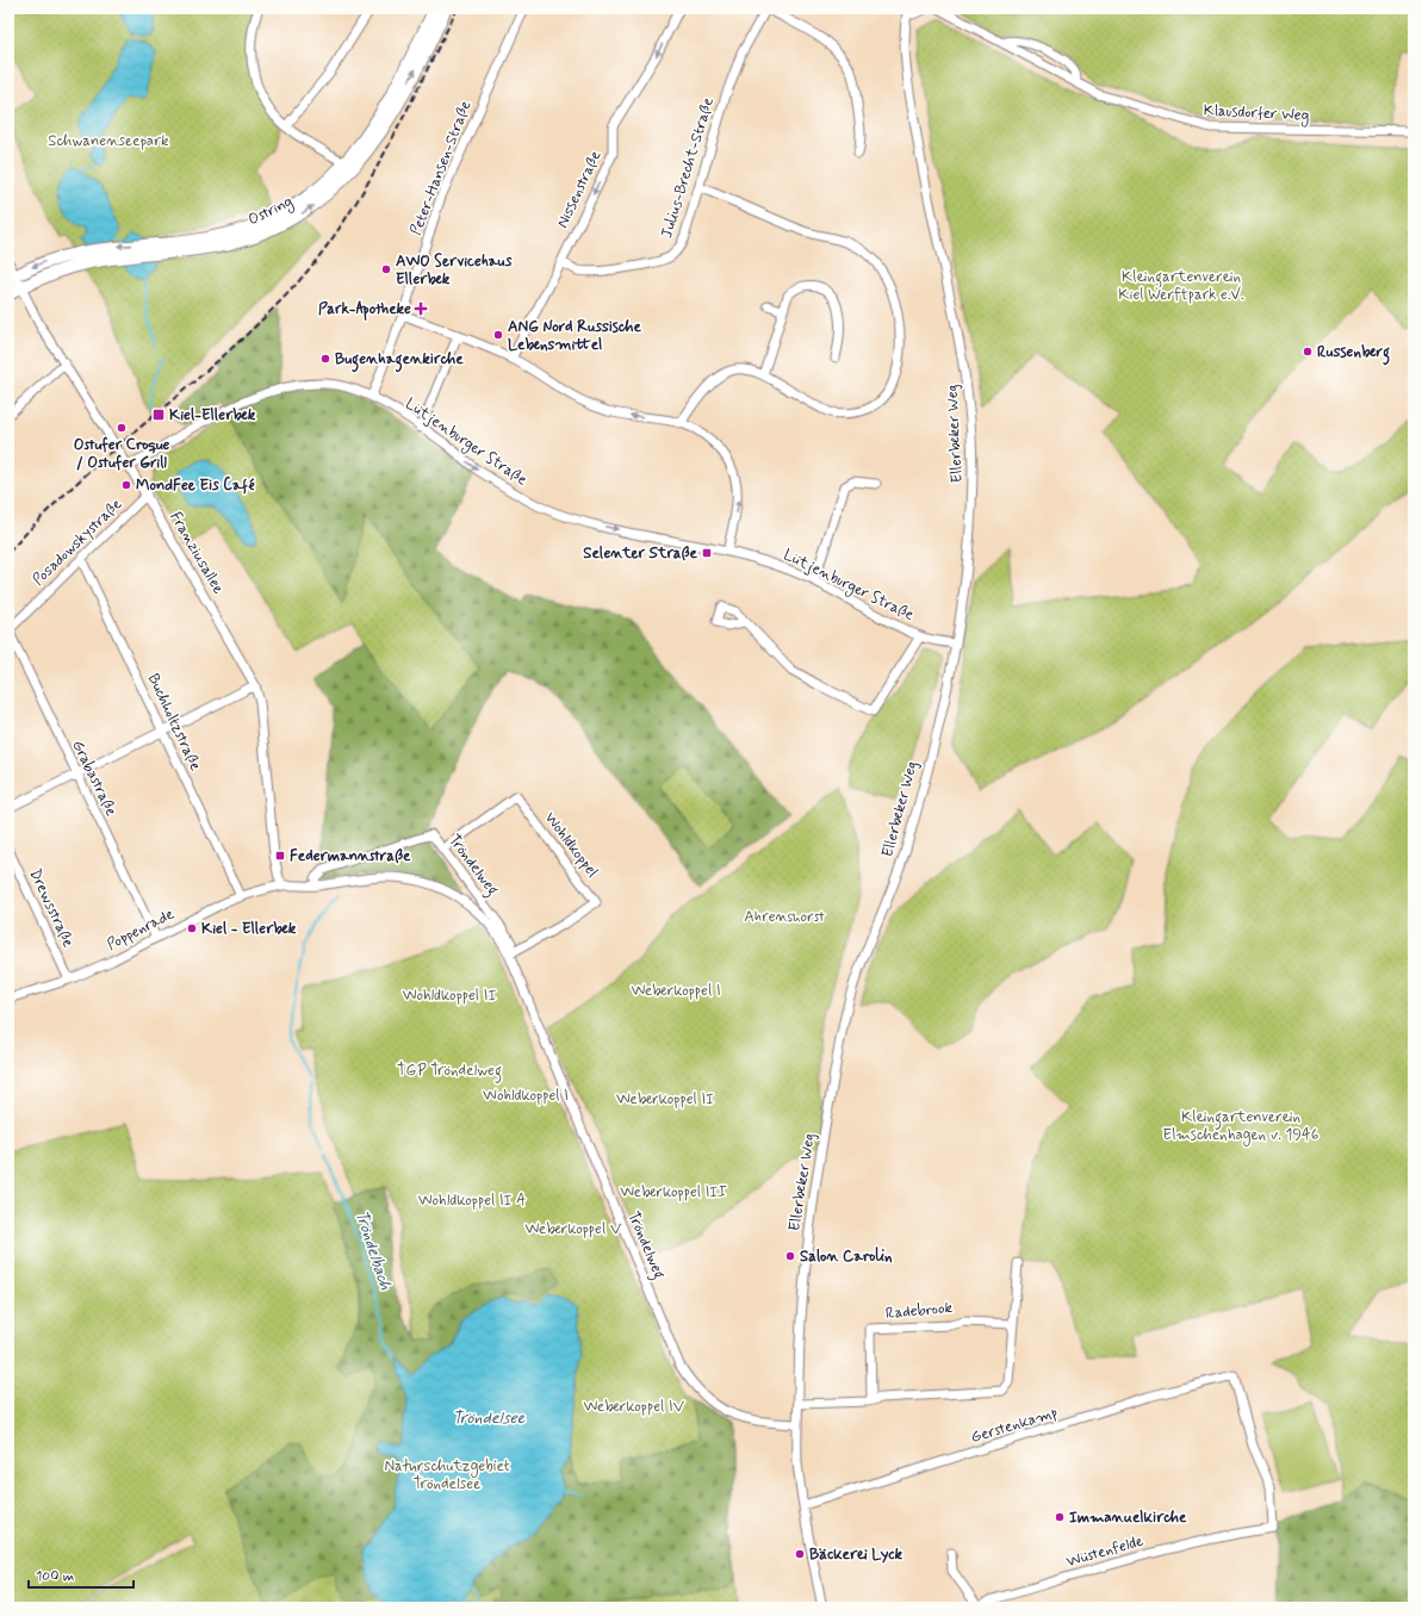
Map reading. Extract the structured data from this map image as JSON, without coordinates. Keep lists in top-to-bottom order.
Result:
{
  "streets": {
    "highway": ["Ostring"],
    "street": [
      "Klausdorfer Weg",
      "Peter-Hansen-Straße",
      "Julius-Brecht-Straße",
      "Nissenstraße",
      "Ellerbeker Weg",
      "Lütjenburger Straße",
      "Posadowskystraße",
      "Franziusallee",
      "Buchholtzstraße",
      "Grabastraße",
      "Wohldkoppel",
      "Tröndelweg",
      "Drewsstraße",
      "Poppenrade",
      "Radebrook",
      "Gerstenkamp",
      "Wüstenfelde"
    ]
  },
  "crossings": [
    ["Peter-Hansen-Straße", "Lütjenburger Straße"],
    ["Julius-Brecht-Straße", "Nissenstraße"],
    ["Ostring", "Franziusallee"],
    ["Ellerbeker Weg", "Lütjenburger Straße"],
    ["Ellerbeker Weg", "Tröndelweg"],
    ["Ellerbeker Weg", "Gerstenkamp"],
    ["Lütjenburger Straße", "Franziusallee"],
    ["Posadowskystraße", "Franziusallee"],
    ["Posadowskystraße", "Buchholtzstraße"],
    ["Posadowskystraße", "Grabastraße"],
    ["Franziusallee", "Tröndelweg"],
    ["Franziusallee", "Poppenrade"],
    ["Buchholtzstraße", "Poppenrade"],
    ["Grabastraße", "Poppenrade"],
    ["Wohldkoppel", "Tröndelweg"],
    ["Tröndelweg", "Poppenrade"],
    ["Drewsstraße", "Poppenrade"],
    ["Gerstenkamp", "Wüstenfelde"]
  ],
  "one_way": ["Nissenstraße", "Lütjenburger Straße"],
  "water": ["Tröndelbach", "Tröndelsee"],
  "parks": [
    "Schwanenseepark",
    "Kleingartenverein Kiel Werftpark e.V.",
    "Ahrenshorst",
    "Weberkoppel I",
    "Wohldkoppel II",
    "TGP Tröndelweg",
    "Wohldkoppel I",
    "Weberkoppel II",
    "Kleingartenverein Elmschenhagen v. 1946",
    "Weberkoppel III",
    "Wohldkoppel II A",
    "Weberkoppel V",
    "Weberkoppel IV",
    "Naturschutzgebiet Tröndelsee"
  ],
  "places": {
    "other": [
      "AWO Servicehaus Ellerbek",
      "ANG Nord Russische Lebensmittel",
      "Russenberg",
      "Bugenhagenkirche",
      "Ostufer Croque / Ostufer Grill",
      "MondFee Eis Café",
      "Kiel - Ellerbek",
      "Salon Carolin",
      "Immanuelkirche",
      "Bäckerei Lyck"
    ],
    "health": ["Park-Apotheke"],
    "transit": ["Kiel-Ellerbek", "Selenter Straße", "Federmannstraße"]
  },
  "scale_bar": "100 m"
}
